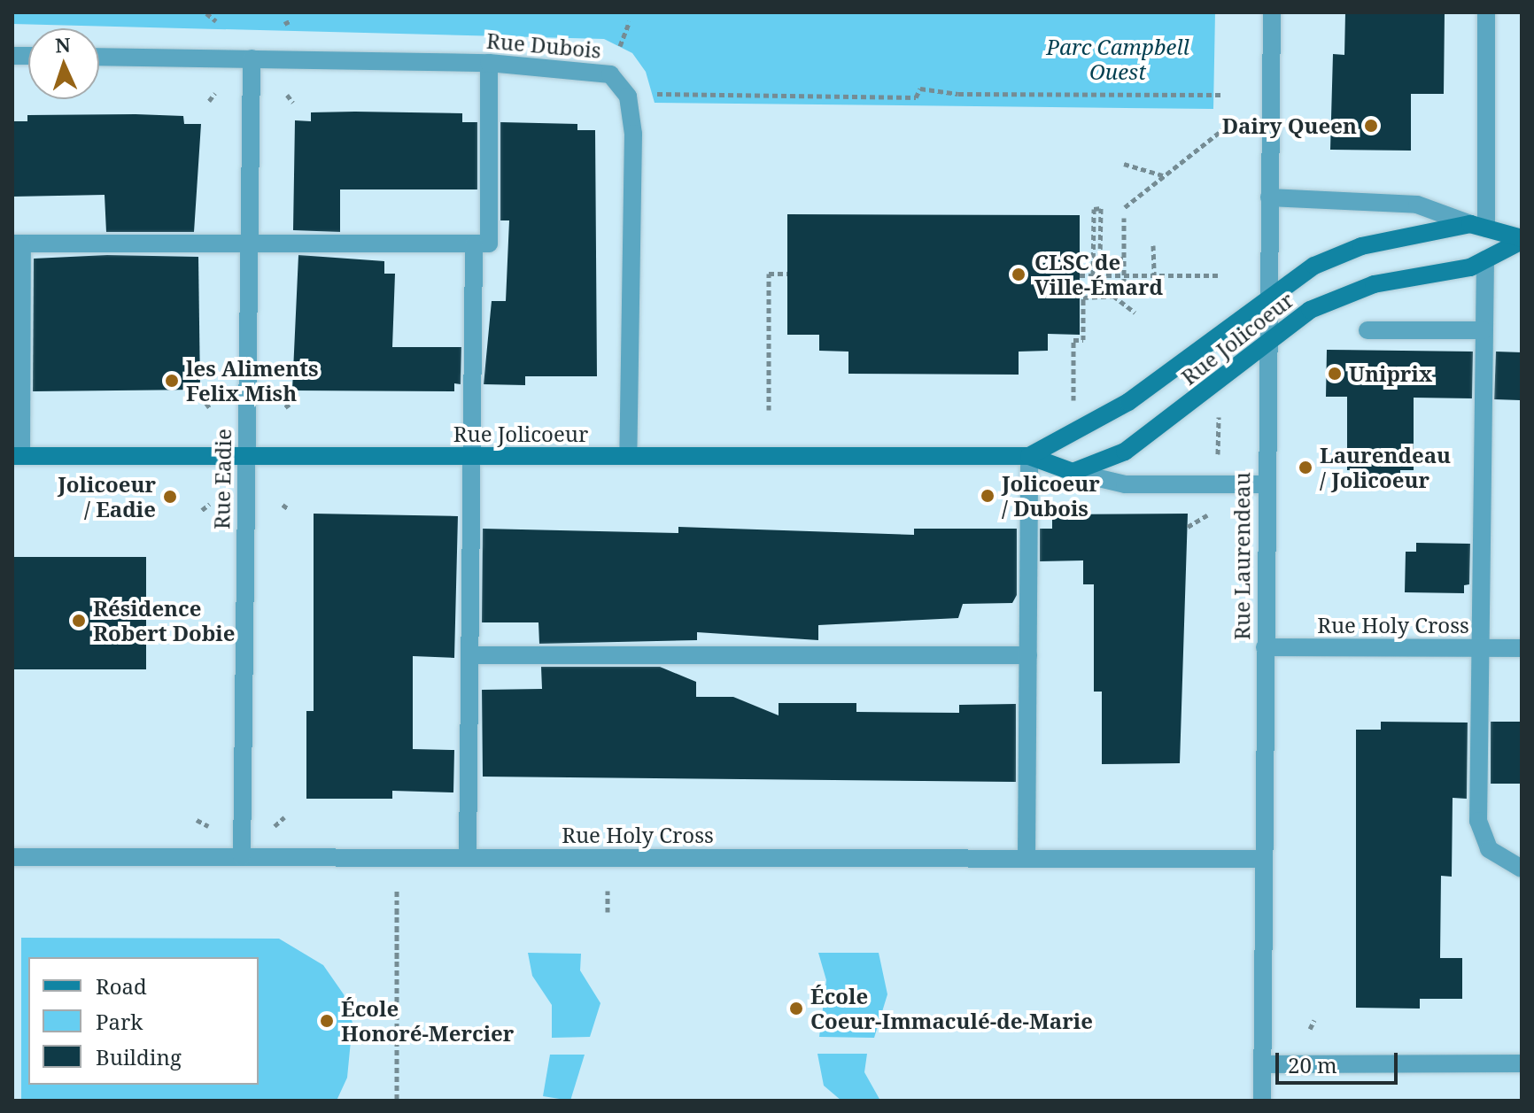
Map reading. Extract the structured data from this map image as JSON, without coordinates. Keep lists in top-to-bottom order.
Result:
{
  "streets": {
    "street": [
      "Rue Dubois",
      "Rue Jolicoeur",
      "Rue Eadie",
      "Rue Laurendeau",
      "Rue Holy Cross"
    ]
  },
  "crossings": [
    ["Rue Dubois", "Rue Jolicoeur"],
    ["Rue Dubois", "Rue Eadie"],
    ["Rue Jolicoeur", "Rue Eadie"],
    ["Rue Jolicoeur", "Rue Laurendeau"],
    ["Rue Eadie", "Rue Holy Cross"],
    ["Rue Laurendeau", "Rue Holy Cross"]
  ],
  "parks": ["Parc Campbell Ouest"],
  "places": [
    "Dairy Queen",
    "CLSC de Ville-Émard",
    "Uniprix",
    "les Aliments Felix Mish",
    "Laurendeau / Jolicoeur",
    "Jolicoeur / Dubois",
    "Jolicoeur / Eadie",
    "Résidence Robert Dobie",
    "École Coeur-Immaculé-de-Marie",
    "École Honoré-Mercier"
  ],
  "legend": ["Road", "Park", "Building"],
  "scale_bar": "20 m",
  "north": "top"
}
